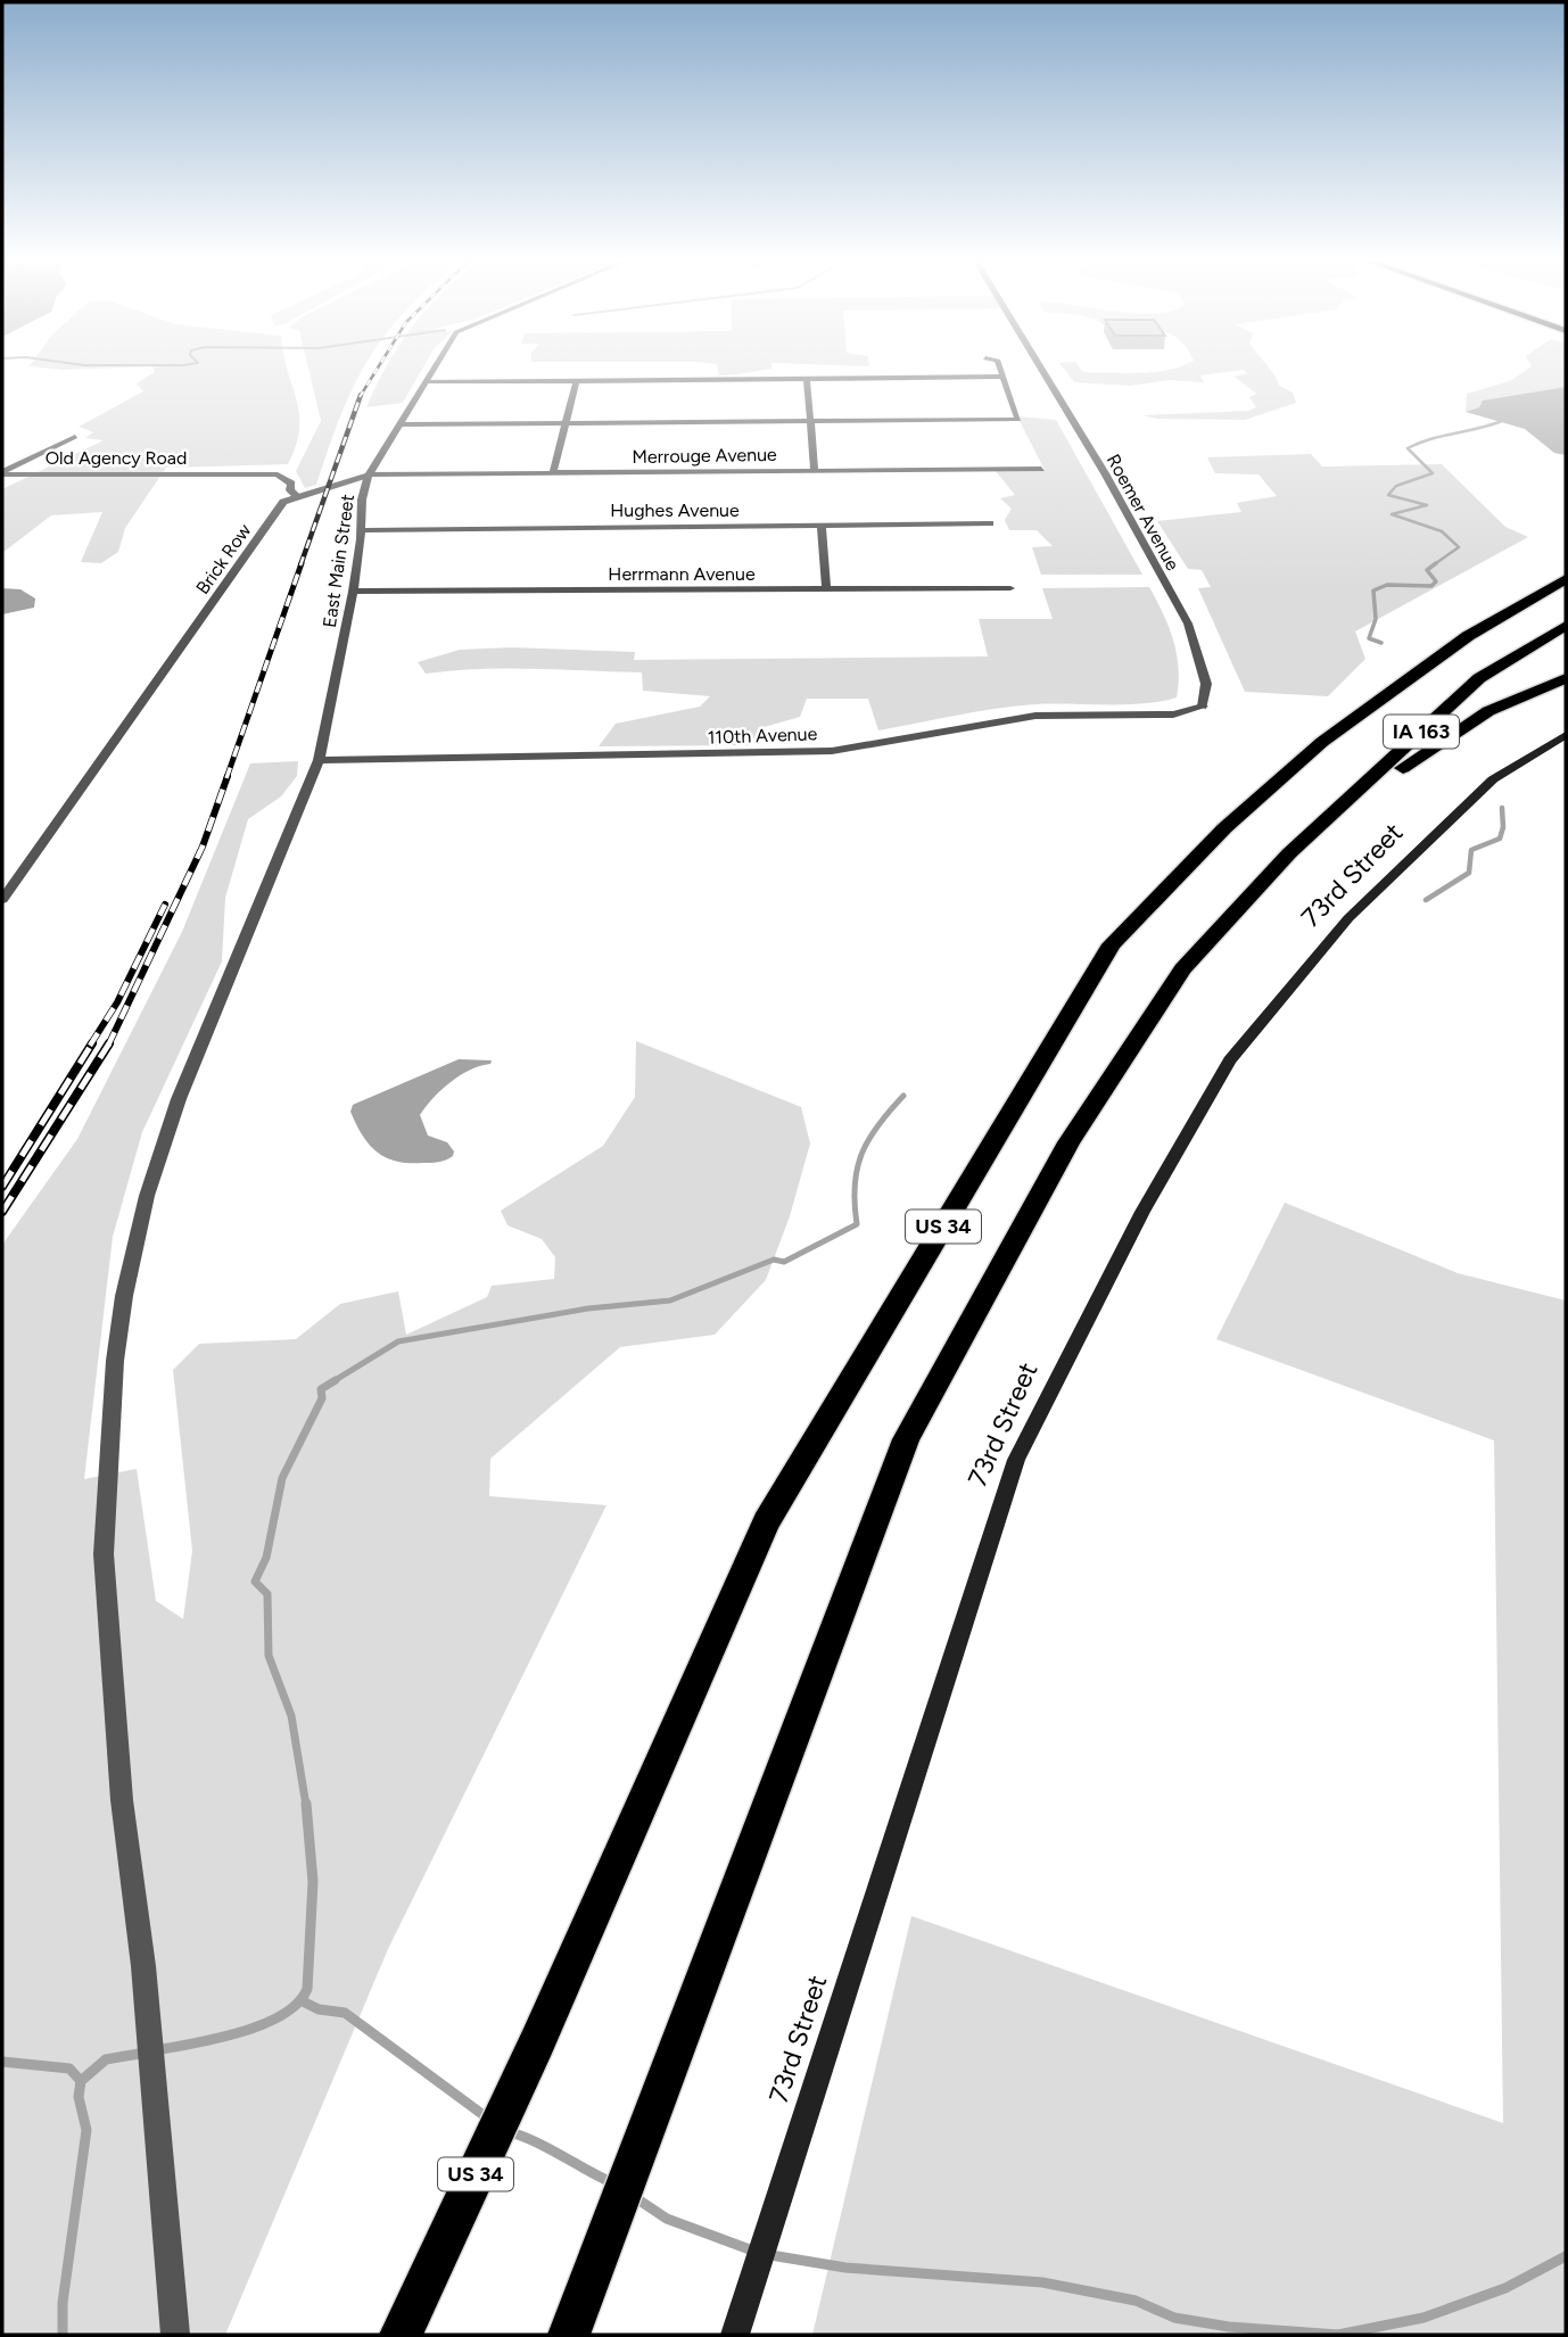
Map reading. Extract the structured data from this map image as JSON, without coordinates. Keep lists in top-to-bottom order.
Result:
{
  "streets": {
    "highway": ["IA 163", "US 34"],
    "main road": ["73rd Street"],
    "street": [
      "Merrouge Avenue",
      "Old Agency Road",
      "Hughes Avenue",
      "Roemer Avenue",
      "Brick Row",
      "East Main Street",
      "Herrmann Avenue",
      "110th Avenue"
    ]
  },
  "crossings": [
    ["Merrouge Avenue", "Brick Row"],
    ["Merrouge Avenue", "East Main Street"],
    ["Old Agency Road", "Brick Row"],
    ["Hughes Avenue", "East Main Street"],
    ["Roemer Avenue", "110th Avenue"],
    ["Brick Row", "East Main Street"],
    ["East Main Street", "Herrmann Avenue"],
    ["East Main Street", "110th Avenue"],
    ["IA 163", "US 34"]
  ]
}
